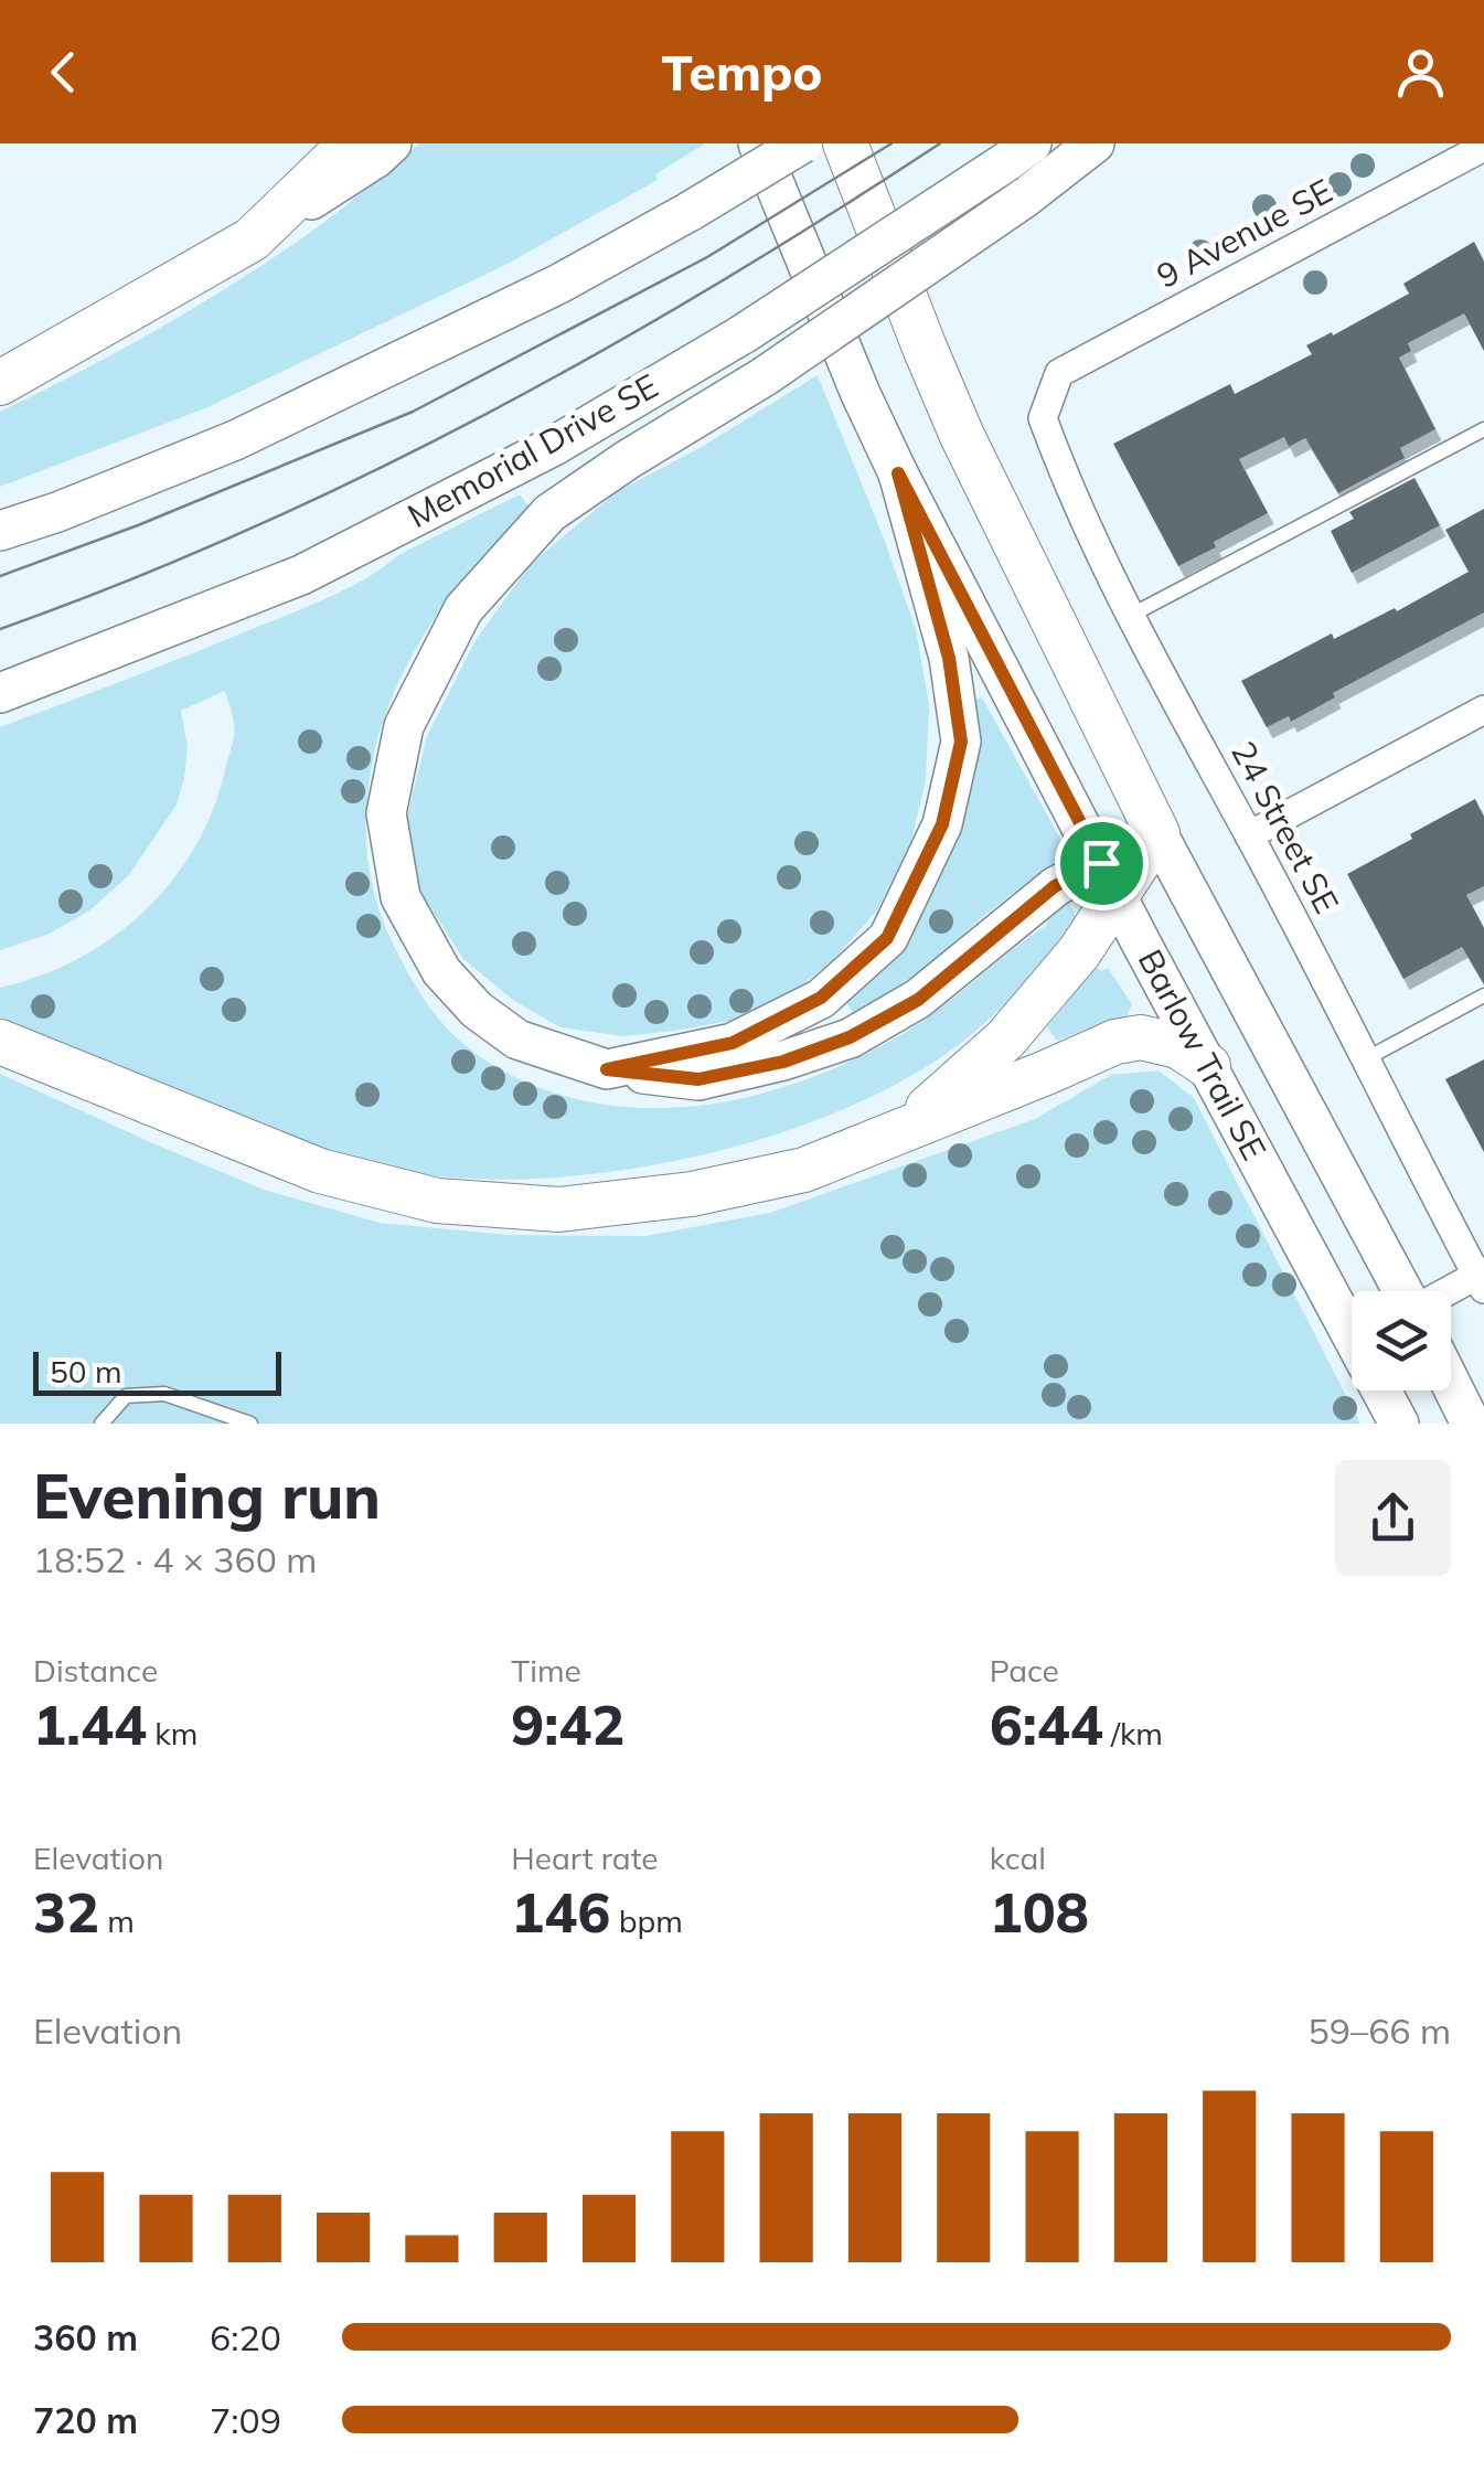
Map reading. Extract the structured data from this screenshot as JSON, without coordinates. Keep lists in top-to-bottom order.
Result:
{
  "streets": {
    "main road": ["Memorial Drive SE", "Barlow Trail SE"],
    "street": ["9 Avenue SE", "24 Street SE"]
  },
  "crossings": [
    ["9 Avenue SE", "24 Street SE"]
  ],
  "scale_bar": "50 m",
  "page": {
    "header": "Tempo",
    "scale": "50 m",
    "heading": ["Evening run", "18:52 · 4 × 360 m"],
    "stats": [
      ["Distance", "1.44 km"],
      ["Time", "9:42"],
      ["Pace", "6:44 /km"],
      ["Elevation", "32 m"],
      ["Heart rate", "146 bpm"],
      ["kcal", "108"]
    ],
    "chart": ["Elevation", "59–66 m"],
    "list": [
      {
        "name": "360 m",
        "note": "6:20"
      },
      {
        "name": "720 m",
        "note": "7:09"
      }
    ]
  }
}
